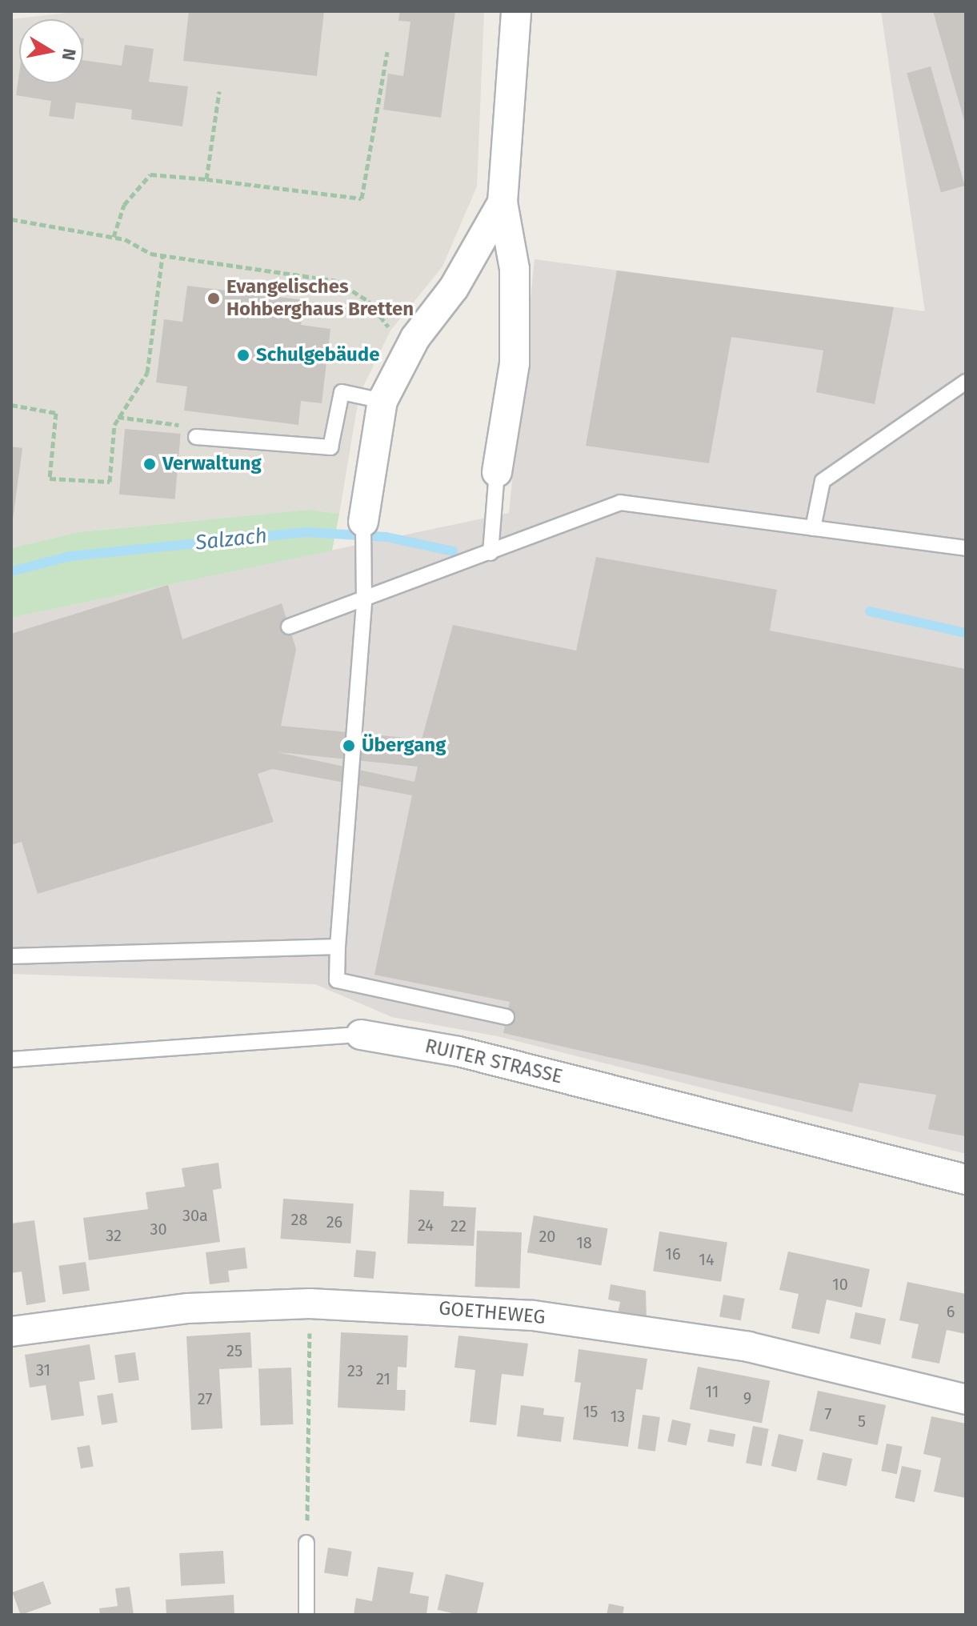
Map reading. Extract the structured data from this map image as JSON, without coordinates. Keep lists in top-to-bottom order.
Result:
{
  "streets": {
    "street": ["RUITER STRASSE", "GOETHEWEG"]
  },
  "water": ["Salzach"],
  "places": [
    "Evangelisches Hohberghaus Bretten",
    "Schulgebäude",
    "Verwaltung",
    "Übergang"
  ],
  "house_numbers": [
    "30a",
    "28",
    "26",
    "24",
    "22",
    "30",
    "32",
    "20",
    "18",
    "16",
    "14",
    "10",
    "6",
    "25",
    "31",
    "23",
    "21",
    "11",
    "9",
    "27",
    "15",
    "7",
    "13",
    "5"
  ],
  "north": "right"
}
